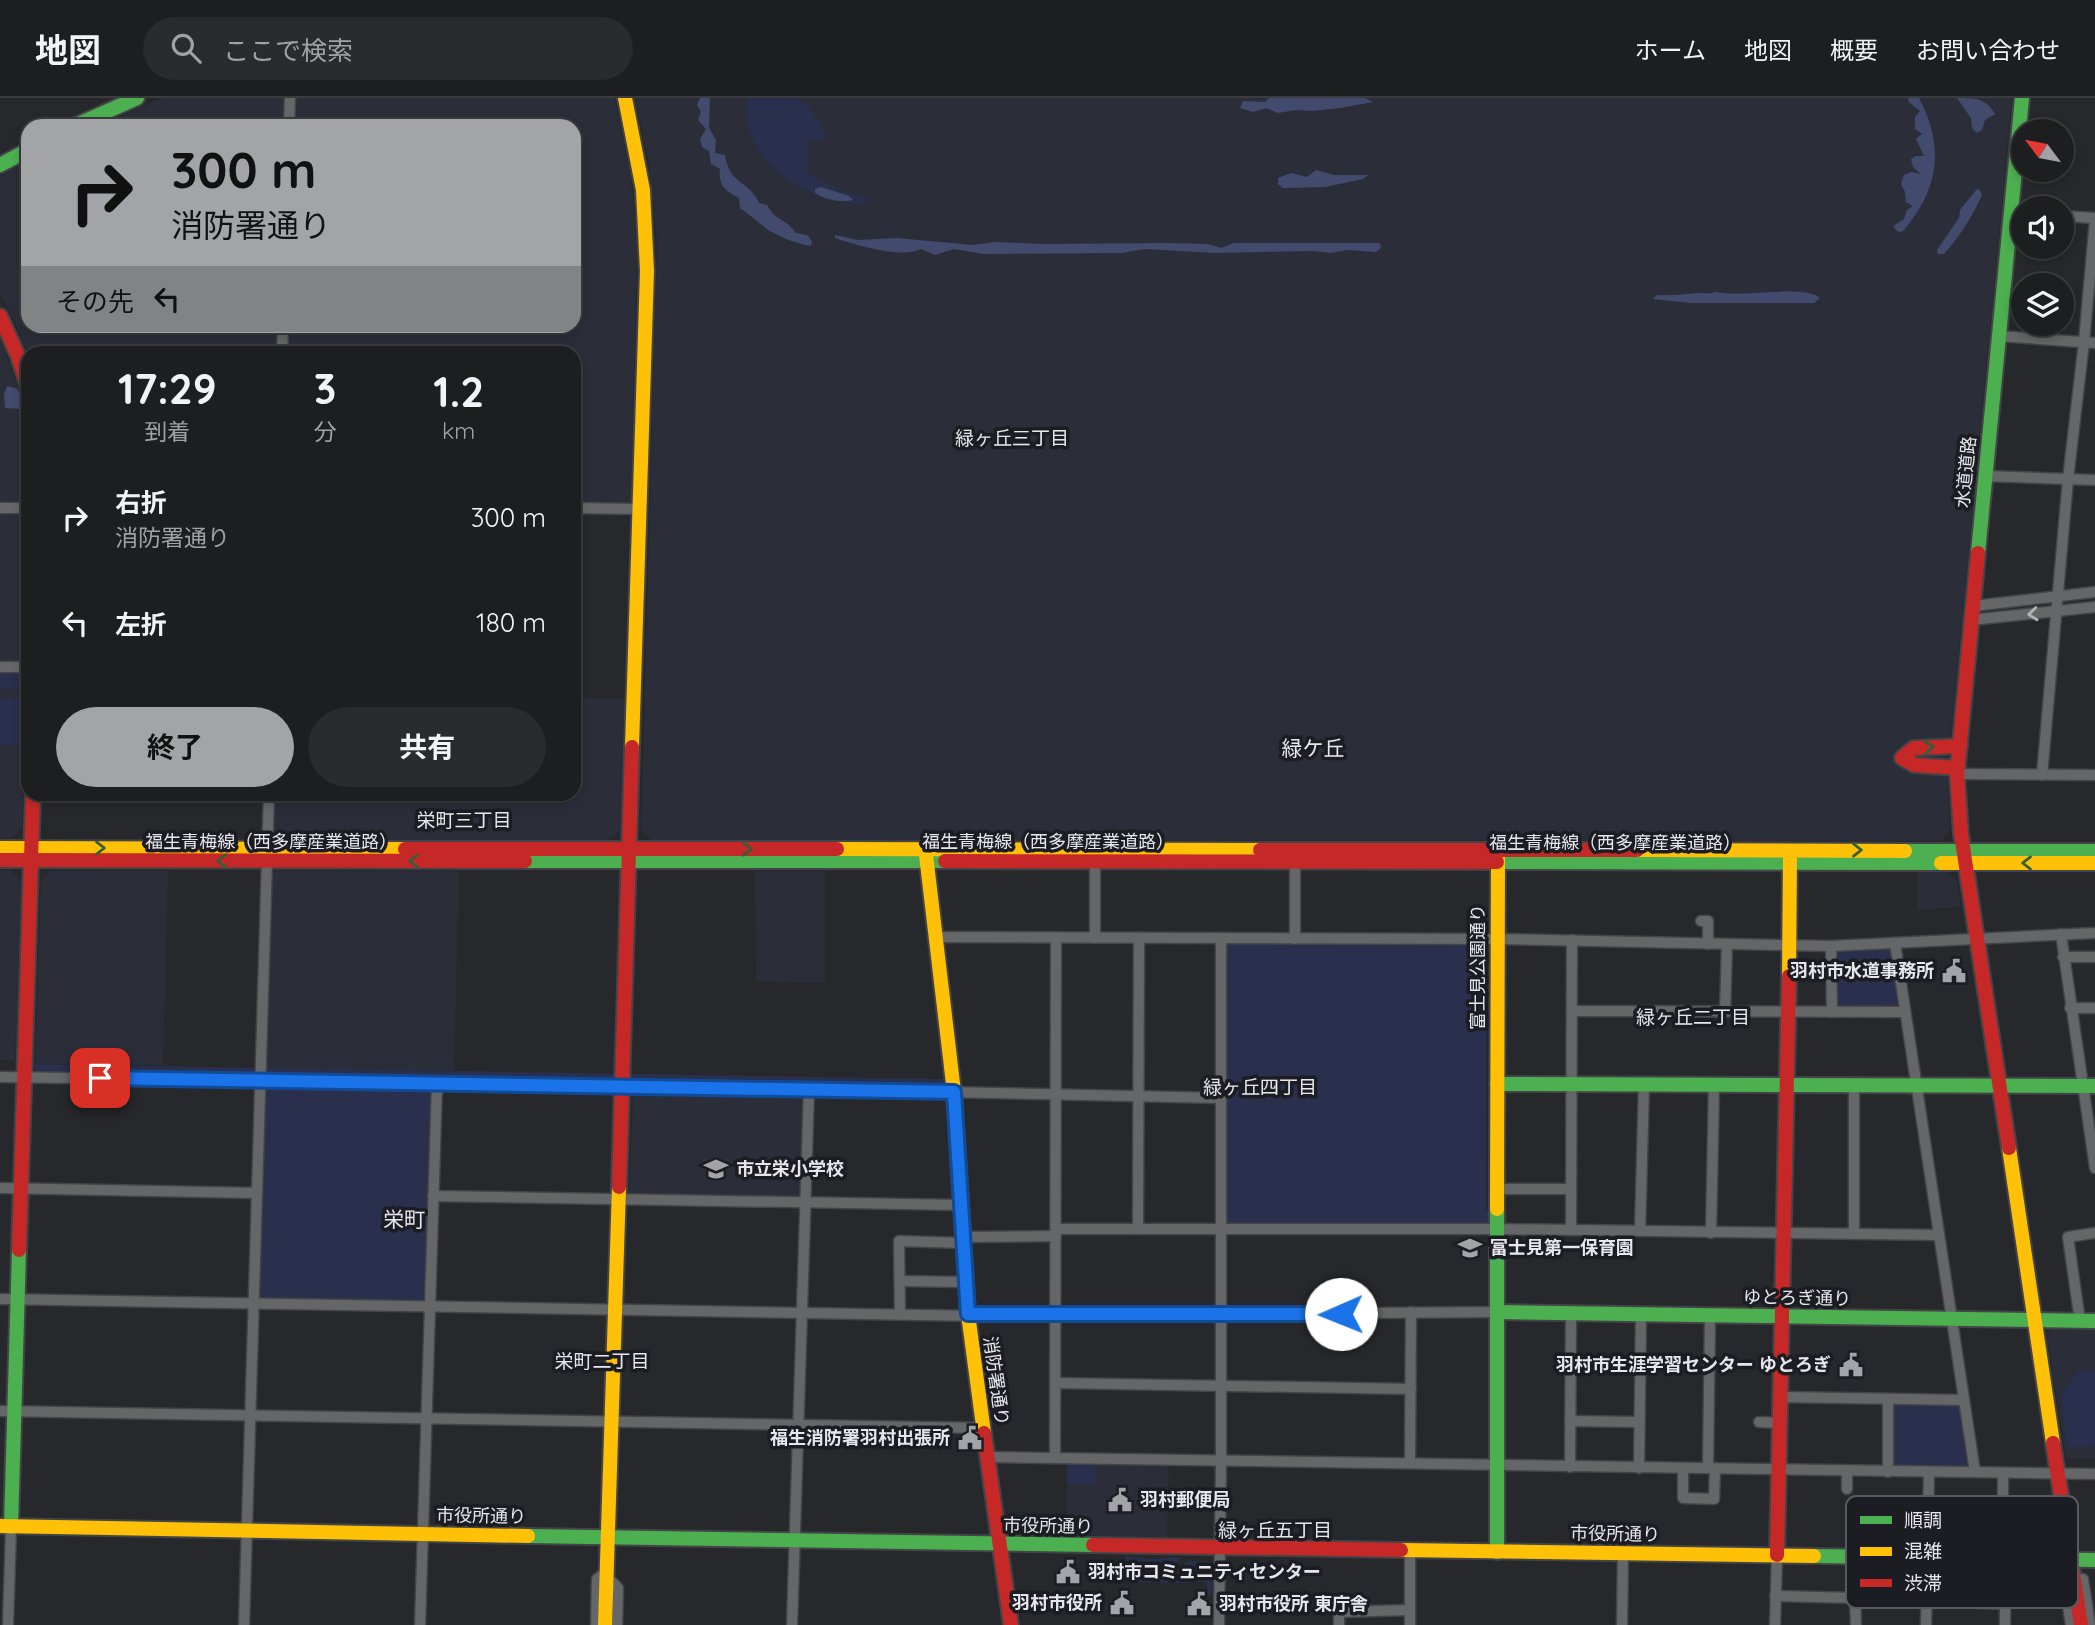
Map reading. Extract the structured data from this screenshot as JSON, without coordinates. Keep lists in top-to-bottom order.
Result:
{
  "streets": {
    "street": [
      "水道道路",
      "福生青梅線（西多摩産業道路）",
      "富士見公園通り",
      "ゆとろぎ通り",
      "消防署通り",
      "市役所通り"
    ]
  },
  "crossings": [
    ["水道道路", "福生青梅線（西多摩産業道路）"],
    ["水道道路", "ゆとろぎ通り"],
    ["福生青梅線（西多摩産業道路）", "富士見公園通り"],
    ["福生青梅線（西多摩産業道路）", "消防署通り"],
    ["富士見公園通り", "ゆとろぎ通り"],
    ["富士見公園通り", "市役所通り"],
    ["消防署通り", "市役所通り"]
  ],
  "districts": [
    "緑ヶ丘三丁目",
    "緑ケ丘",
    "栄町三丁目",
    "緑ヶ丘二丁目",
    "緑ヶ丘四丁目",
    "栄町",
    "栄町二丁目",
    "緑ヶ丘五丁目"
  ],
  "places": {
    "public building": [
      "羽村市水道事務所",
      "羽村市生涯学習センター ゆとろぎ",
      "福生消防署羽村出張所",
      "羽村郵便局",
      "羽村市コミュニティセンター",
      "羽村市役所",
      "羽村市役所 東庁舎"
    ],
    "school or university": ["市立栄小学校", "富士見第一保育園"]
  },
  "legend": ["順調", "混雑", "渋滞"],
  "north": "top left",
  "page": {
    "header": "地図",
    "search": "ここで検索",
    "nav": [
      "ホーム",
      "地図",
      "概要",
      "お問い合わせ"
    ],
    "turn": ["300 m", "消防署通り"],
    "then": "その先",
    "eta": [
      "17:29",
      "到着",
      "3",
      "分",
      "1.2",
      "km"
    ],
    "list": [
      {
        "name": "右折",
        "note": "消防署通り",
        "value": "300 m"
      },
      {
        "name": "左折",
        "value": "180 m"
      }
    ],
    "buttons": ["終了", "共有"]
  }
}
